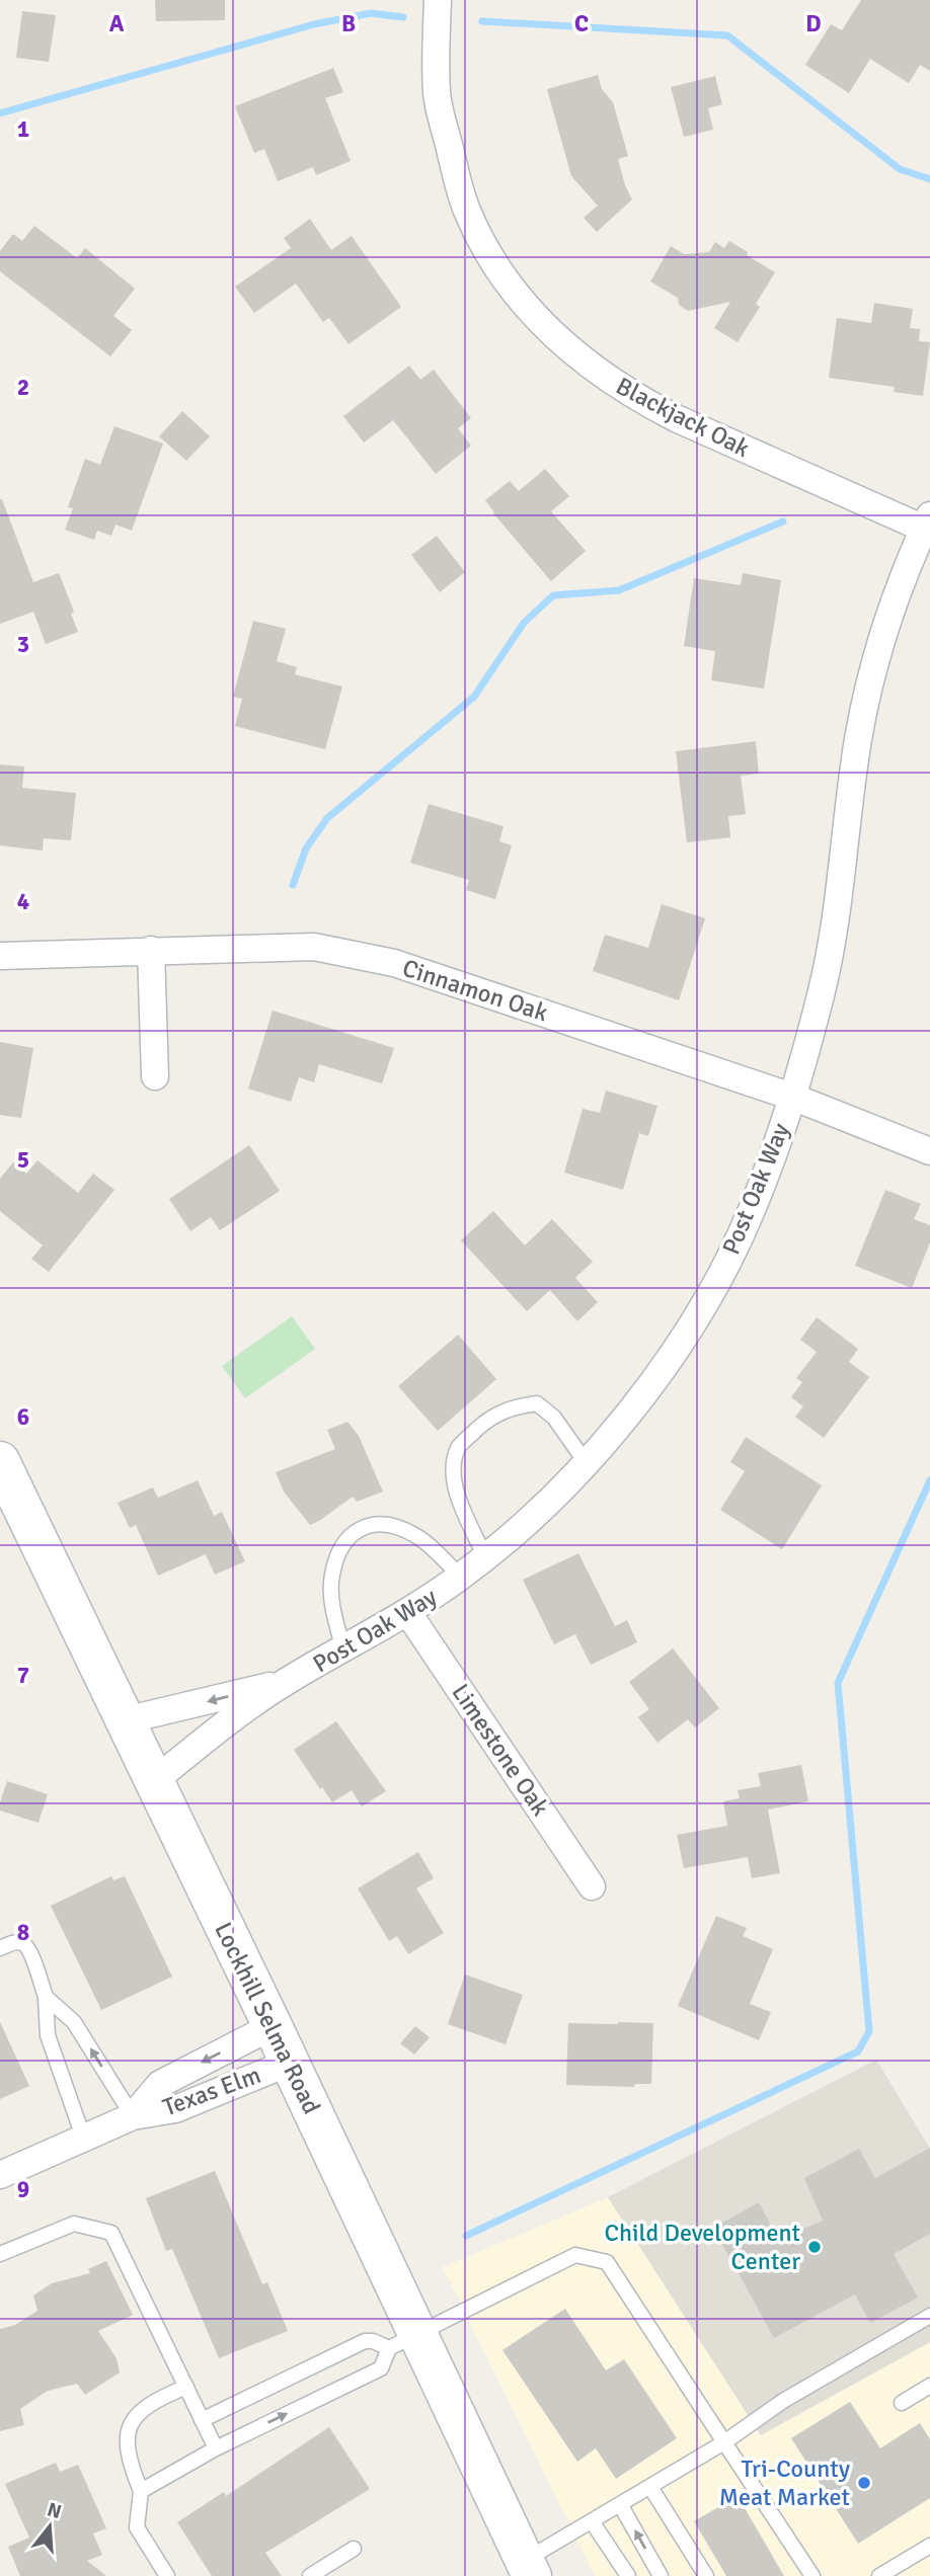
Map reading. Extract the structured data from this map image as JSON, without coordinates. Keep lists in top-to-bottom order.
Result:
{
  "streets": {
    "main road": ["Lockhill Selma Road"],
    "street": [
      "Blackjack Oak",
      "Cinnamon Oak",
      "Post Oak Way",
      "Limestone Oak",
      "Texas Elm"
    ]
  },
  "crossings": [
    ["Blackjack Oak", "Post Oak Way"],
    ["Cinnamon Oak", "Post Oak Way"],
    ["Post Oak Way", "Limestone Oak"],
    ["Post Oak Way", "Lockhill Selma Road"],
    ["Lockhill Selma Road", "Texas Elm"]
  ],
  "places": ["Child Development Center", "Tri-County Meat Market"],
  "north": "top",
  "grid": {
    "columns": [
      "A",
      "B",
      "C",
      "D"
    ],
    "rows": [
      "1",
      "2",
      "3",
      "4",
      "5",
      "6",
      "7",
      "8",
      "9"
    ]
  }
}
